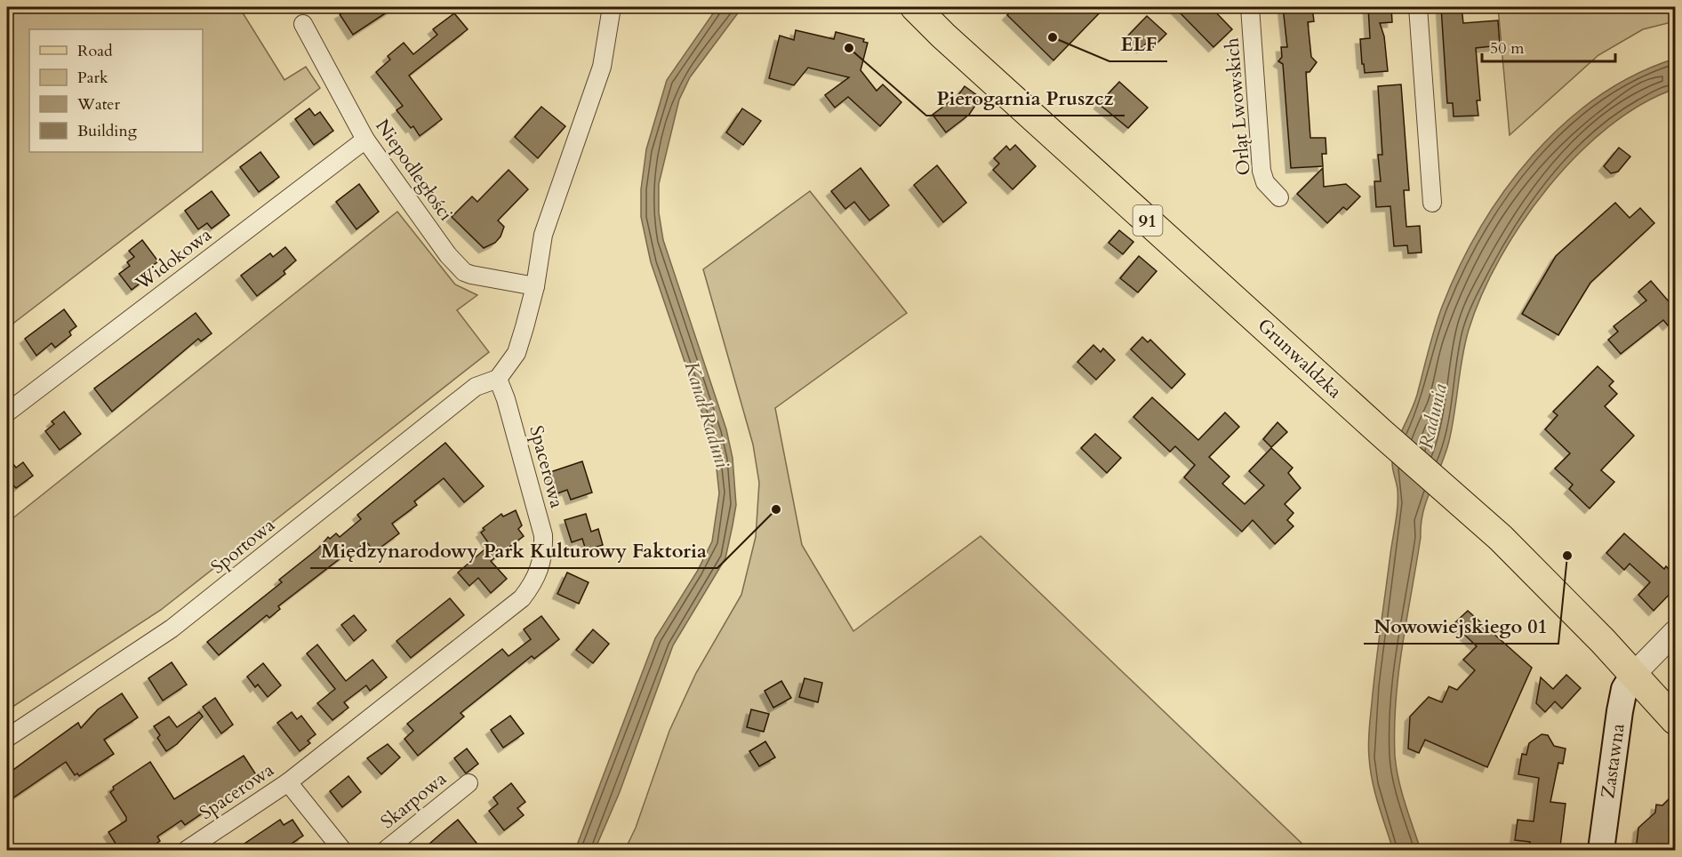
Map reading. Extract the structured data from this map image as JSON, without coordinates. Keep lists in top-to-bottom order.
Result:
{
  "streets": {
    "main road": ["91", "Grunwaldzka", "Zastawna"],
    "street": [
      "Orląt Lwowskich",
      "Niepodległości",
      "Widokowa",
      "Spacerowa",
      "Sportowa",
      "Skarpowa"
    ]
  },
  "crossings": [
    ["Niepodległości", "Widokowa"],
    ["Grunwaldzka", "Zastawna"],
    ["Spacerowa", "Sportowa"]
  ],
  "water": ["Kanał Raduni", "Radunia"],
  "places": [
    "ELF",
    "Pierogarnia Pruszcz",
    "Międzynarodowy Park Kulturowy Faktoria",
    "Nowowiejskiego 01"
  ],
  "legend": [
    "Road",
    "Park",
    "Water",
    "Building"
  ],
  "scale_bar": "50 m"
}
